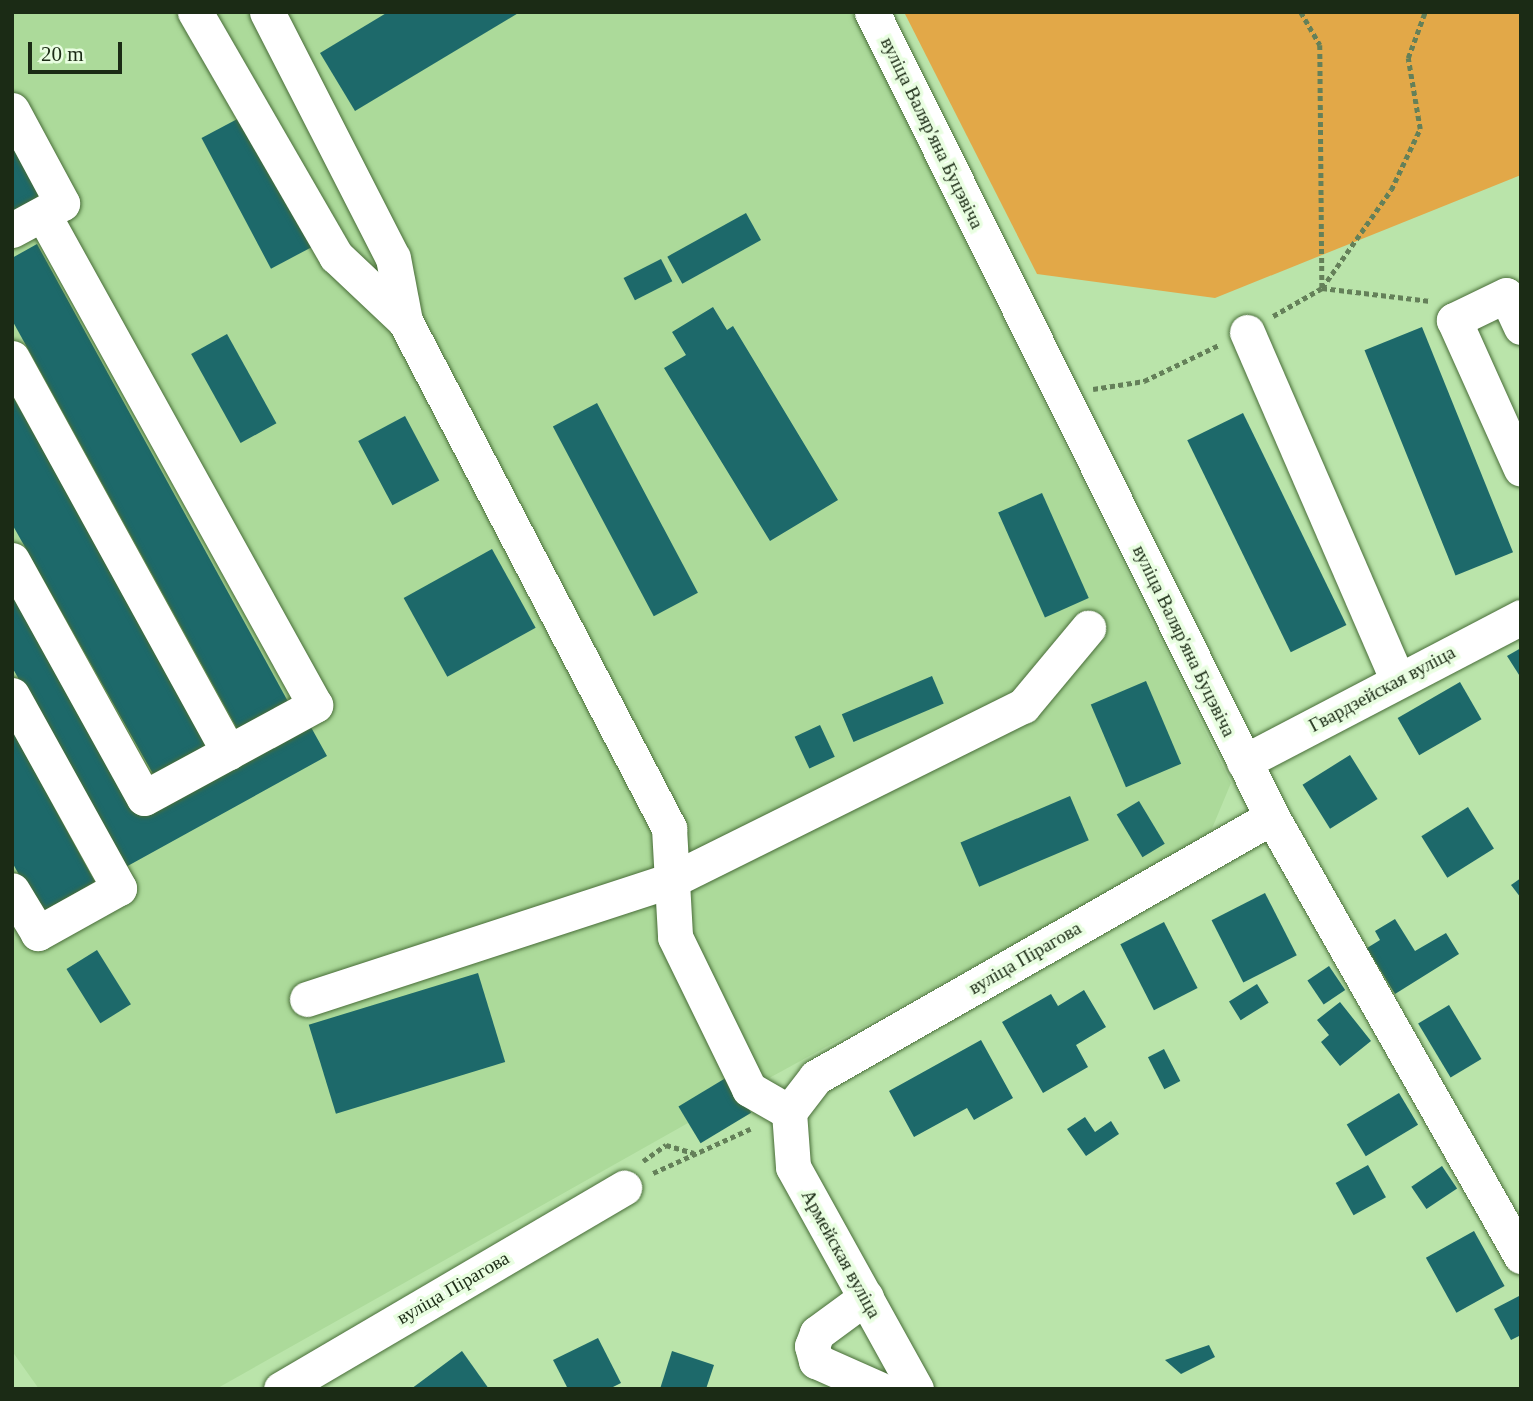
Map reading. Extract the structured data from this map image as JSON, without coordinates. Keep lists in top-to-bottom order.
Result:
{
  "streets": {
    "street": [
      "вуліца Валяр'яна Буцэвіча",
      "Гвардзейская вуліца",
      "вуліца Пірагова",
      "Армейская вуліца"
    ]
  },
  "crossings": [
    ["вуліца Валяр'яна Буцэвіча", "Гвардзейская вуліца"],
    ["вуліца Валяр'яна Буцэвіча", "вуліца Пірагова"],
    ["вуліца Пірагова", "Армейская вуліца"]
  ],
  "scale_bar": "20 m"
}
